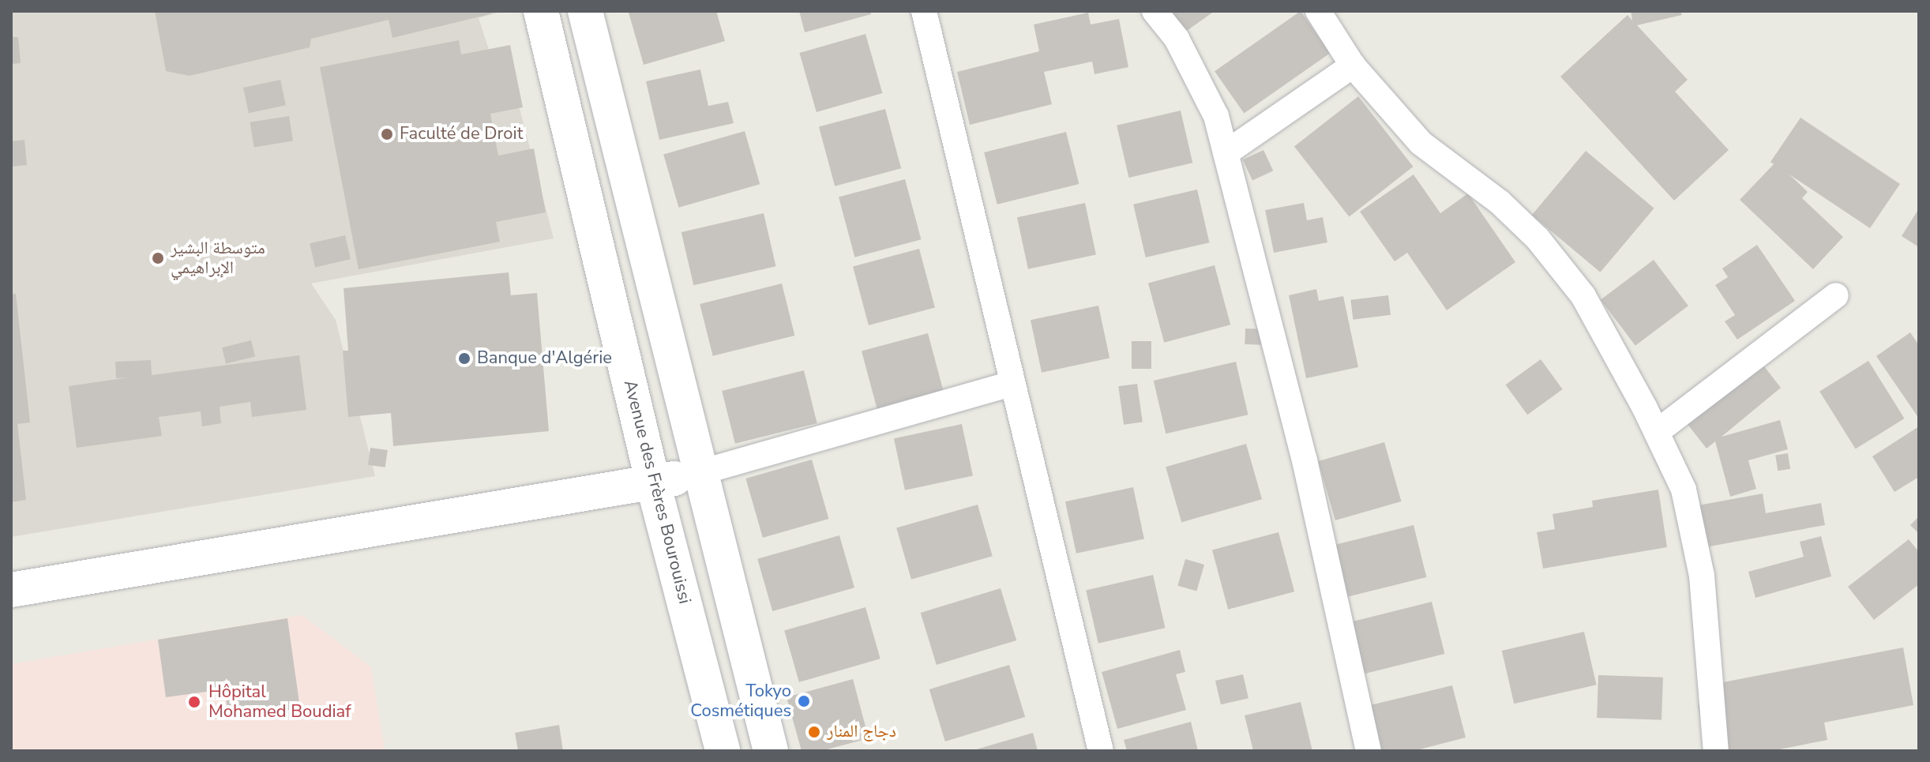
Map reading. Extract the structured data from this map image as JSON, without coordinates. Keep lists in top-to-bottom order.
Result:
{
  "streets": {
    "main road": ["Avenue des Frères Bourouissi"]
  },
  "places": [
    "Faculté de Droit",
    "متوسطة البشير الإبراهيمي",
    "Banque d'Algérie",
    "Tokyo Cosmétiques",
    "Hôpital Mohamed Boudiaf",
    "دجاج المنار"
  ]
}
